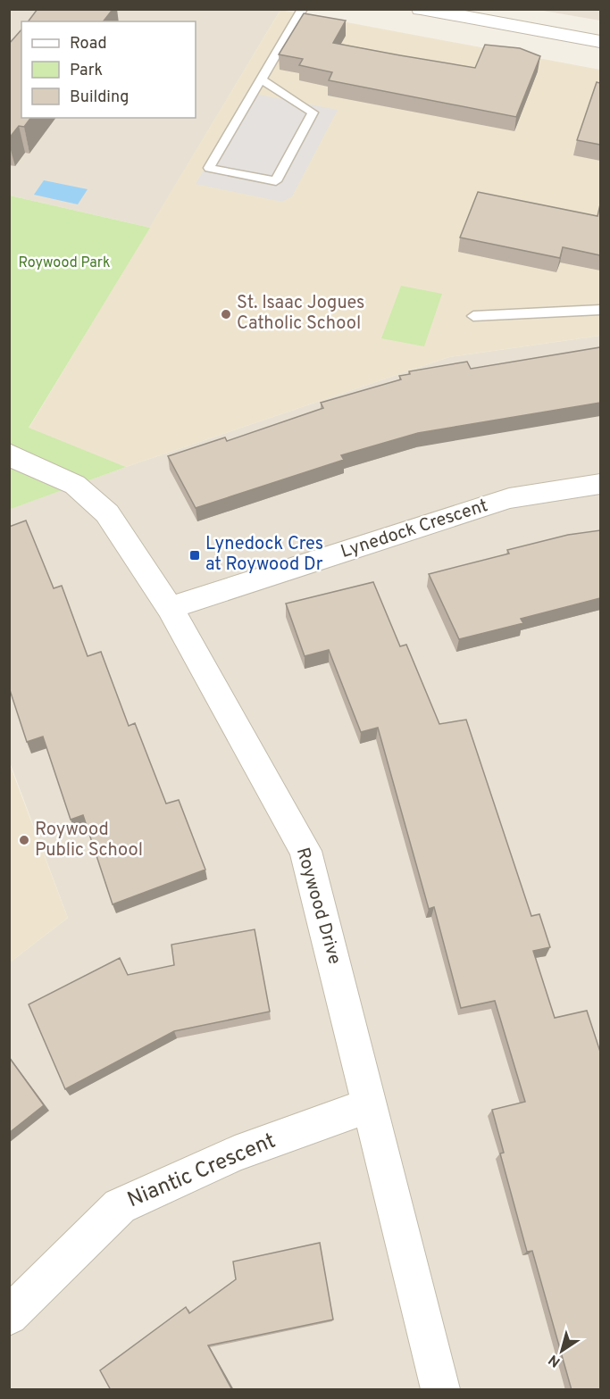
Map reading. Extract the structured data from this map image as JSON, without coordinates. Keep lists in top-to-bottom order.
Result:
{
  "streets": {
    "street": ["Lynedock Crescent", "Roywood Drive", "Niantic Crescent"]
  },
  "crossings": [
    ["Lynedock Crescent", "Roywood Drive"],
    ["Roywood Drive", "Niantic Crescent"]
  ],
  "parks": ["Roywood Park"],
  "places": {
    "other": ["St. Isaac Jogues Catholic School", "Roywood Public School"],
    "transit": ["Lynedock Cres at Roywood Dr"]
  },
  "legend": ["Road", "Park", "Building"],
  "north": "bottom left"
}
